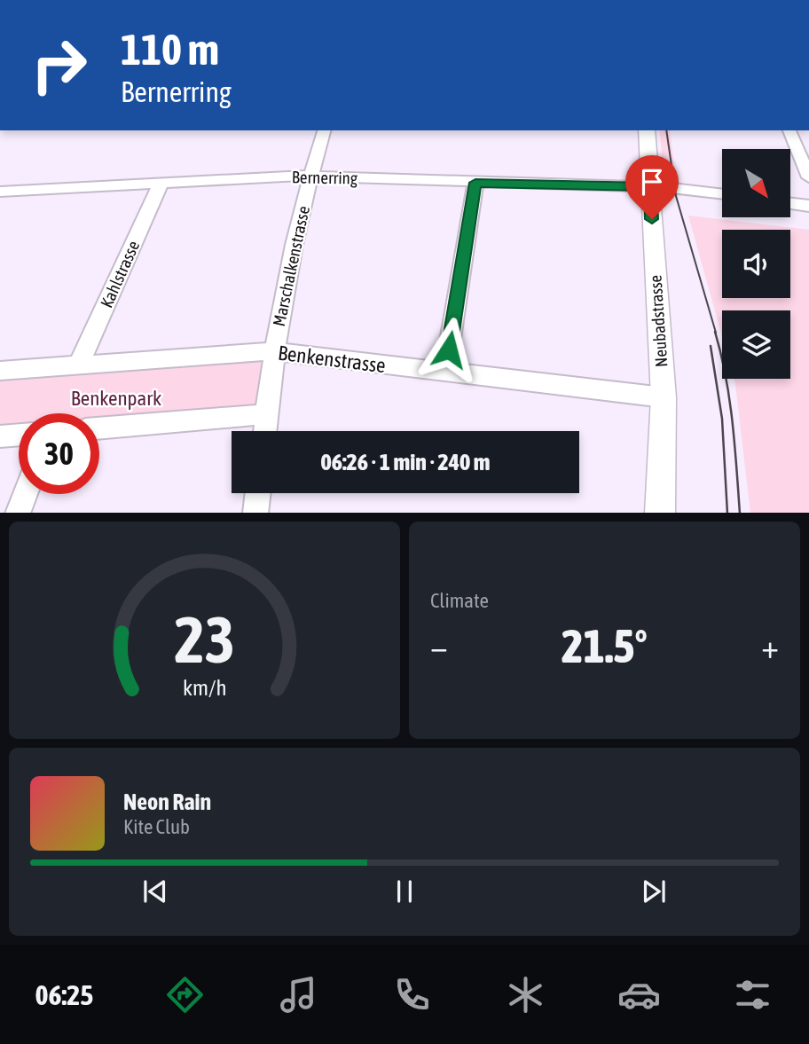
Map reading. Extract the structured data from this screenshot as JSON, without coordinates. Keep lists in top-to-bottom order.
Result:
{
  "streets": {
    "street": [
      "Bernerring",
      "Marschalkenstrasse",
      "Kahlstrasse",
      "Neubadstrasse",
      "Benkenstrasse"
    ]
  },
  "crossings": [
    ["Bernerring", "Marschalkenstrasse"],
    ["Bernerring", "Kahlstrasse"],
    ["Bernerring", "Neubadstrasse"],
    ["Marschalkenstrasse", "Benkenstrasse"],
    ["Kahlstrasse", "Benkenstrasse"],
    ["Neubadstrasse", "Benkenstrasse"]
  ],
  "parks": ["Benkenpark"],
  "north": "bottom right",
  "page": {
    "turn": ["110 m", "Bernerring"],
    "limit": "30",
    "trip": "06:26 · 1 min · 240 m",
    "tile": "Climate",
    "heat": ["−", "21.5°", "+"],
    "song": ["Neon Rain", "Kite Club"],
    "tabs": "06:25",
    "gauge": ["23", "km/h"]
  }
}
